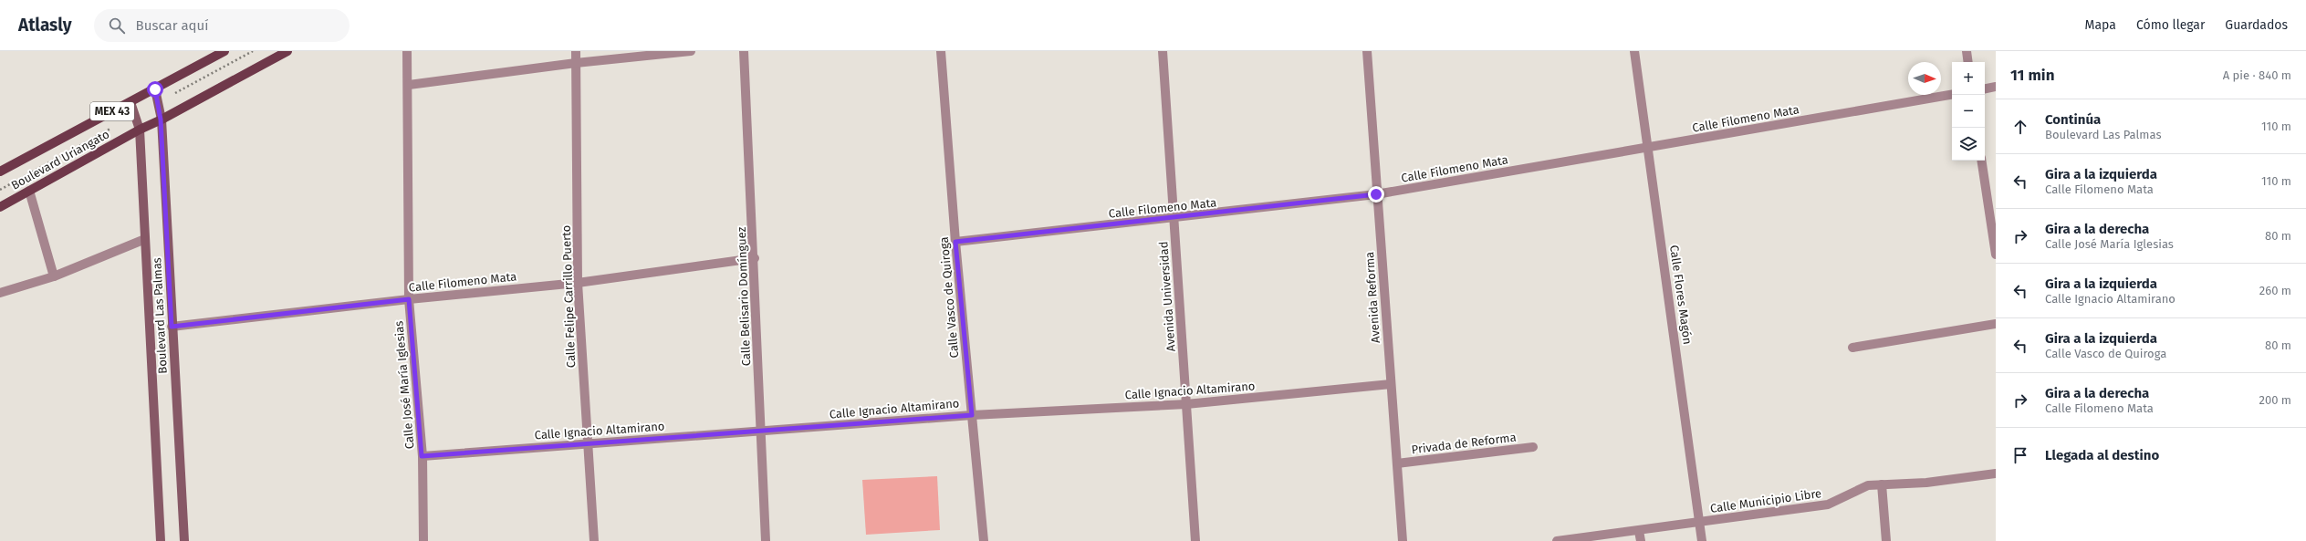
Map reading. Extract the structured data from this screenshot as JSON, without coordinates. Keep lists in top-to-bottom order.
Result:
{
  "streets": {
    "main road": ["MEX 43", "Boulevard Uriangato"],
    "street": [
      "Calle Filomeno Mata",
      "Calle Flores Magón",
      "Calle Felipe Carrillo Puerto",
      "Calle Belisario Domínguez",
      "Avenida Universidad",
      "Calle Vasco de Quiroga",
      "Avenida Reforma",
      "Boulevard Las Palmas",
      "Calle José María Iglesias",
      "Calle Ignacio Altamirano",
      "Privada de Reforma",
      "Calle Municipio Libre"
    ]
  },
  "crossings": [
    ["Calle Filomeno Mata", "Calle Flores Magón"],
    ["Calle Filomeno Mata", "Calle Felipe Carrillo Puerto"],
    ["Calle Filomeno Mata", "Calle Belisario Domínguez"],
    ["Calle Filomeno Mata", "Avenida Universidad"],
    ["Calle Filomeno Mata", "Calle Vasco de Quiroga"],
    ["Calle Filomeno Mata", "Avenida Reforma"],
    ["Calle Filomeno Mata", "Boulevard Las Palmas"],
    ["Calle Filomeno Mata", "Calle José María Iglesias"],
    ["Boulevard Uriangato", "Boulevard Las Palmas"],
    ["Calle Flores Magón", "Calle Municipio Libre"],
    ["Calle Felipe Carrillo Puerto", "Calle Ignacio Altamirano"],
    ["Calle Belisario Domínguez", "Calle Ignacio Altamirano"],
    ["Avenida Universidad", "Calle Ignacio Altamirano"],
    ["Calle Vasco de Quiroga", "Calle Ignacio Altamirano"],
    ["Avenida Reforma", "Calle Ignacio Altamirano"],
    ["Avenida Reforma", "Privada de Reforma"],
    ["Calle José María Iglesias", "Calle Ignacio Altamirano"]
  ],
  "north": "right",
  "page": {
    "header": "Atlasly",
    "search": "Buscar aquí",
    "nav": ["Mapa", "Cómo llegar", "Guardados"],
    "heading": ["11 min", "A pie · 840 m"],
    "map_buttons": ["+", "−"],
    "list": [
      ["Continúa", "Boulevard Las Palmas", "110 m"],
      ["Gira a la izquierda", "Calle Filomeno Mata", "110 m"],
      ["Gira a la derecha", "Calle José María Iglesias", "80 m"],
      ["Gira a la izquierda", "Calle Ignacio Altamirano", "260 m"],
      ["Gira a la izquierda", "Calle Vasco de Quiroga", "80 m"],
      ["Gira a la derecha", "Calle Filomeno Mata", "200 m"],
      "Llegada al destino"
    ]
  }
}
